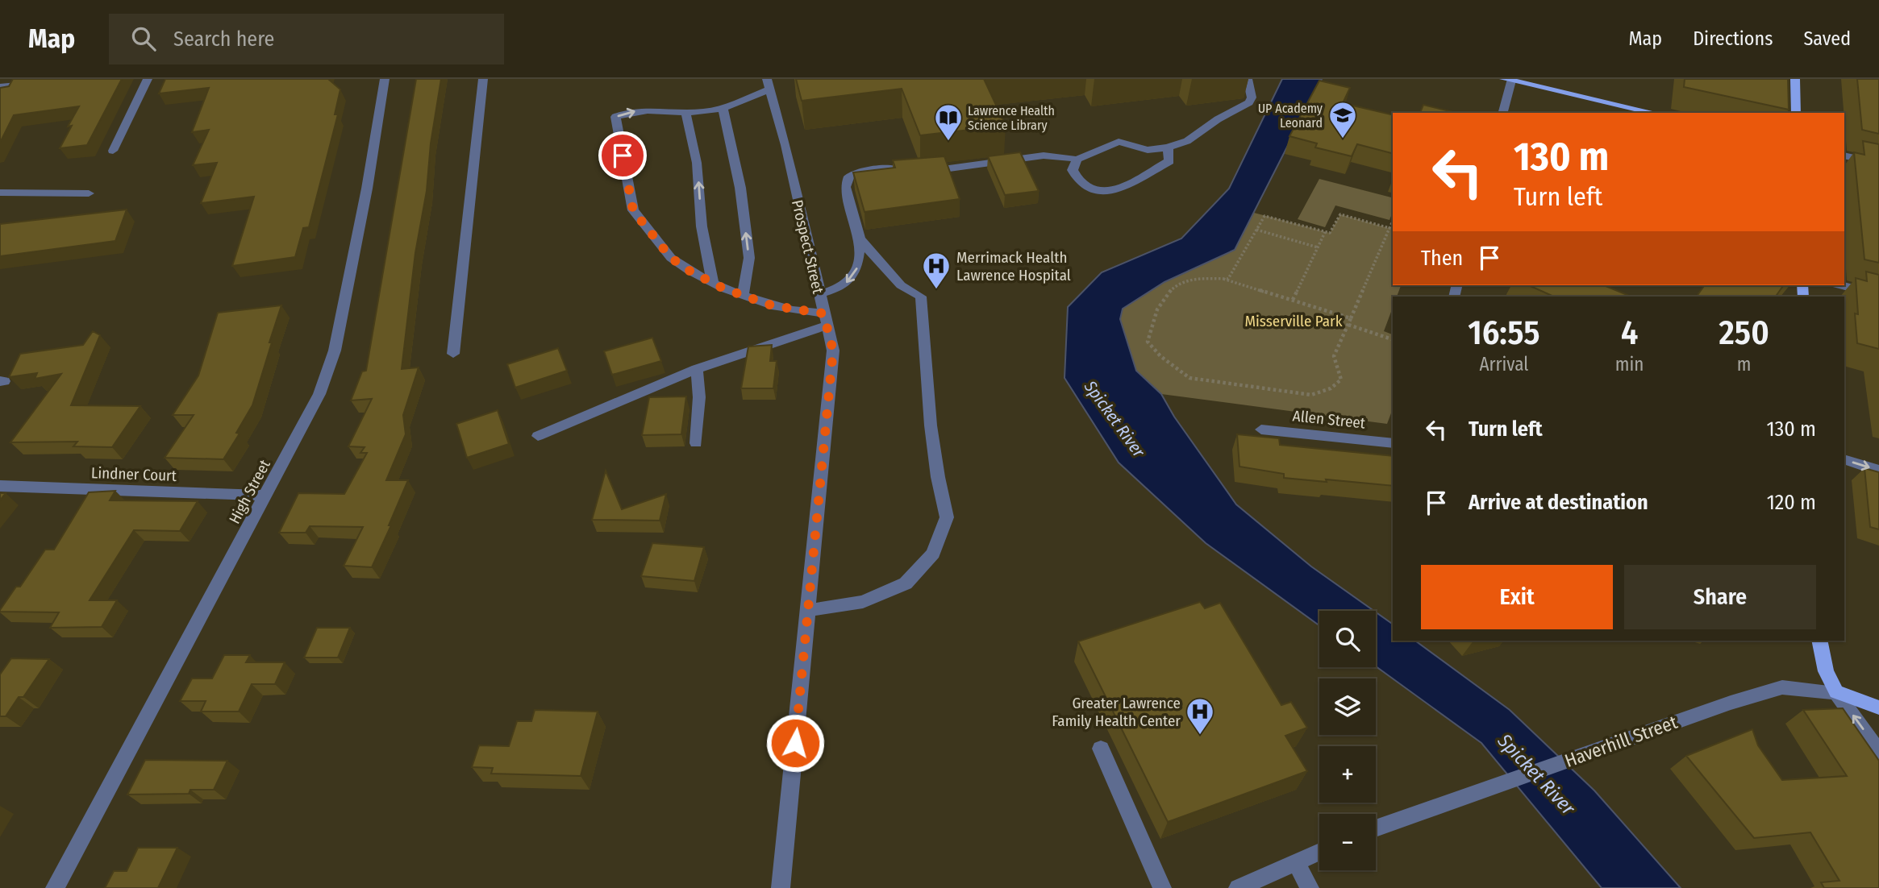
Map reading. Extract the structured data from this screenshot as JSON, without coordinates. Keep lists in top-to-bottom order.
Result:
{
  "streets": {
    "main road": ["Haverhill Street"],
    "street": [
      "Prospect Street",
      "Allen Street",
      "Lindner Court",
      "High Street"
    ]
  },
  "crossings": [
    ["Lindner Court", "High Street"]
  ],
  "water": ["Spicket River"],
  "parks": ["Misserville Park"],
  "places": {
    "school or university": ["UP Academy Leonard"],
    "library": ["Lawrence Health Science Library"],
    "hospital": ["Merrimack Health Lawrence Hospital", "Greater Lawrence Family Health Center"]
  },
  "page": {
    "header": "Map",
    "search": "Search here",
    "nav": ["Map", "Directions", "Saved"],
    "turn": ["130 m", "Turn left"],
    "then": "Then",
    "eta": [
      "16:55",
      "Arrival",
      "4",
      "min",
      "250",
      "m"
    ],
    "list": [
      {
        "name": "Turn left",
        "value": "130 m"
      },
      {
        "name": "Arrive at destination",
        "value": "120 m"
      }
    ],
    "buttons": ["Exit", "Share"],
    "map_buttons": ["+", "−"]
  }
}
